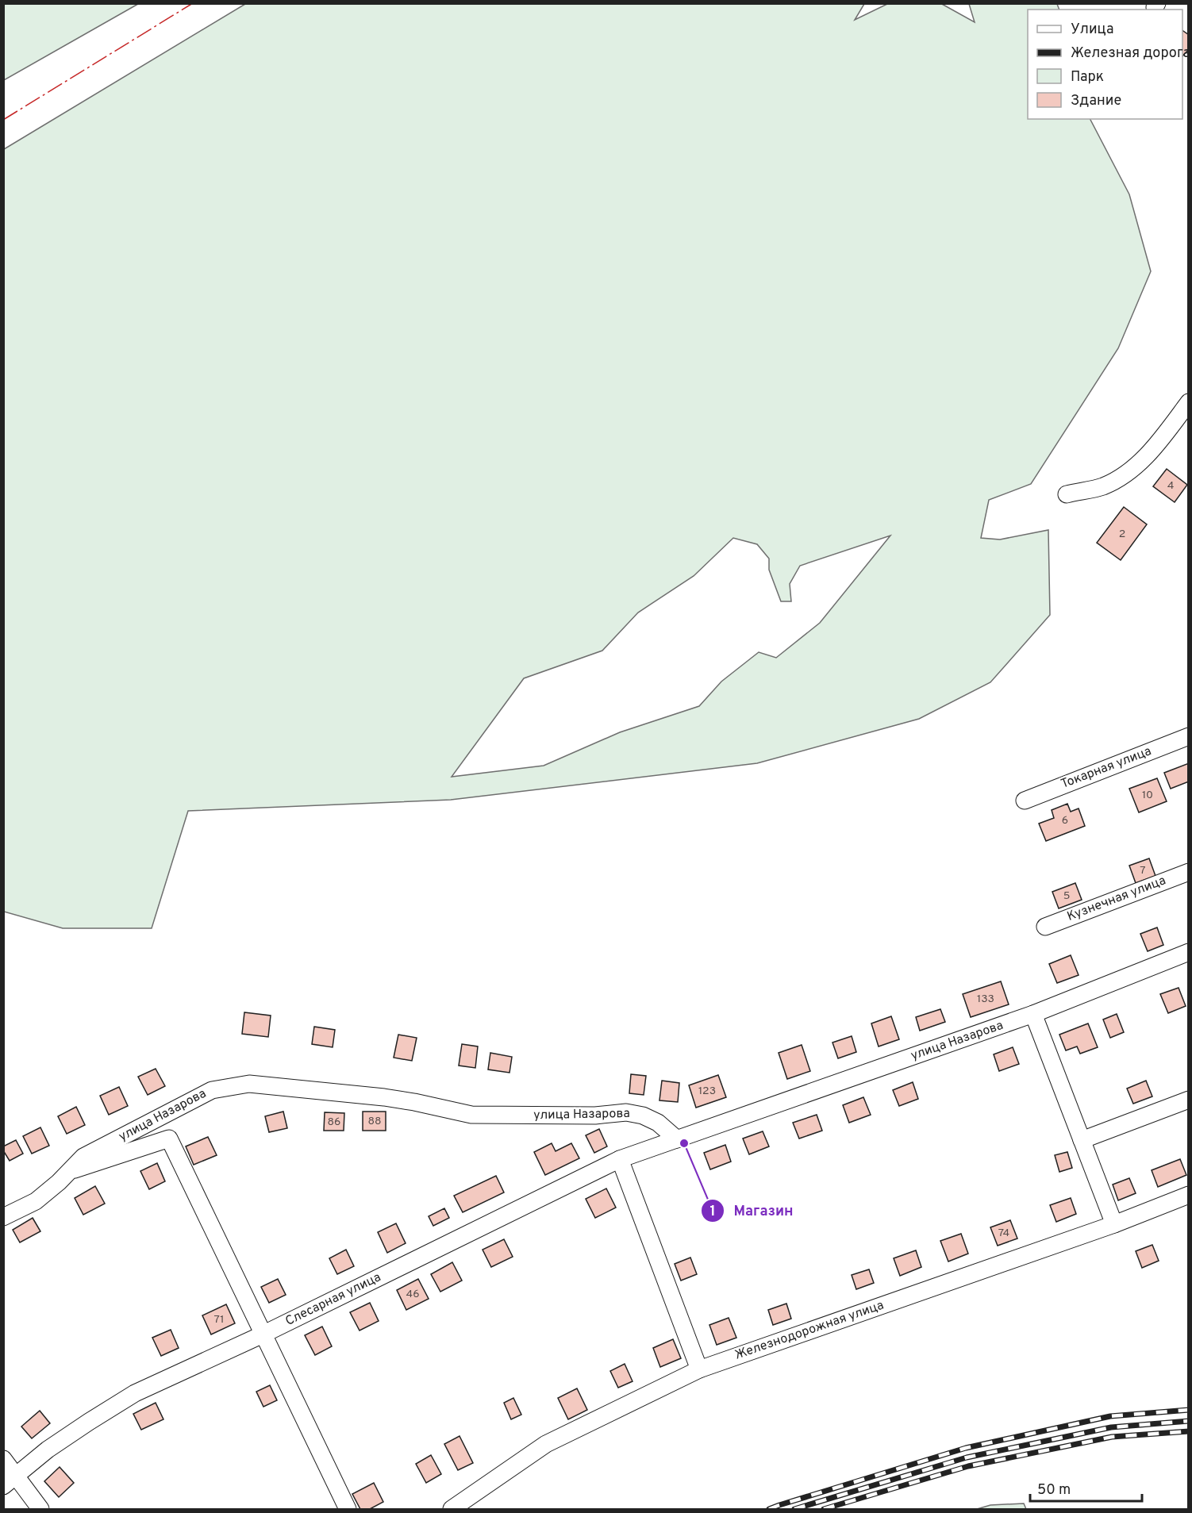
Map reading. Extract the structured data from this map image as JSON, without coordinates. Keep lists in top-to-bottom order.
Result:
{
  "streets": {
    "street": [
      "Токарная улица",
      "Кузнечная улица",
      "улица Назарова",
      "Слесарная улица",
      "Железнодорожная улица"
    ]
  },
  "crossings": [
    ["улица Назарова", "Слесарная улица"]
  ],
  "places": ["Магазин"],
  "house_numbers": [
    "4",
    "2",
    "10",
    "6",
    "7",
    "5",
    "133",
    "123",
    "88",
    "86",
    "74",
    "46",
    "71"
  ],
  "legend": [
    "Улица",
    "Железная дорога",
    "Парк",
    "Здание"
  ],
  "scale_bar": "50 m"
}
